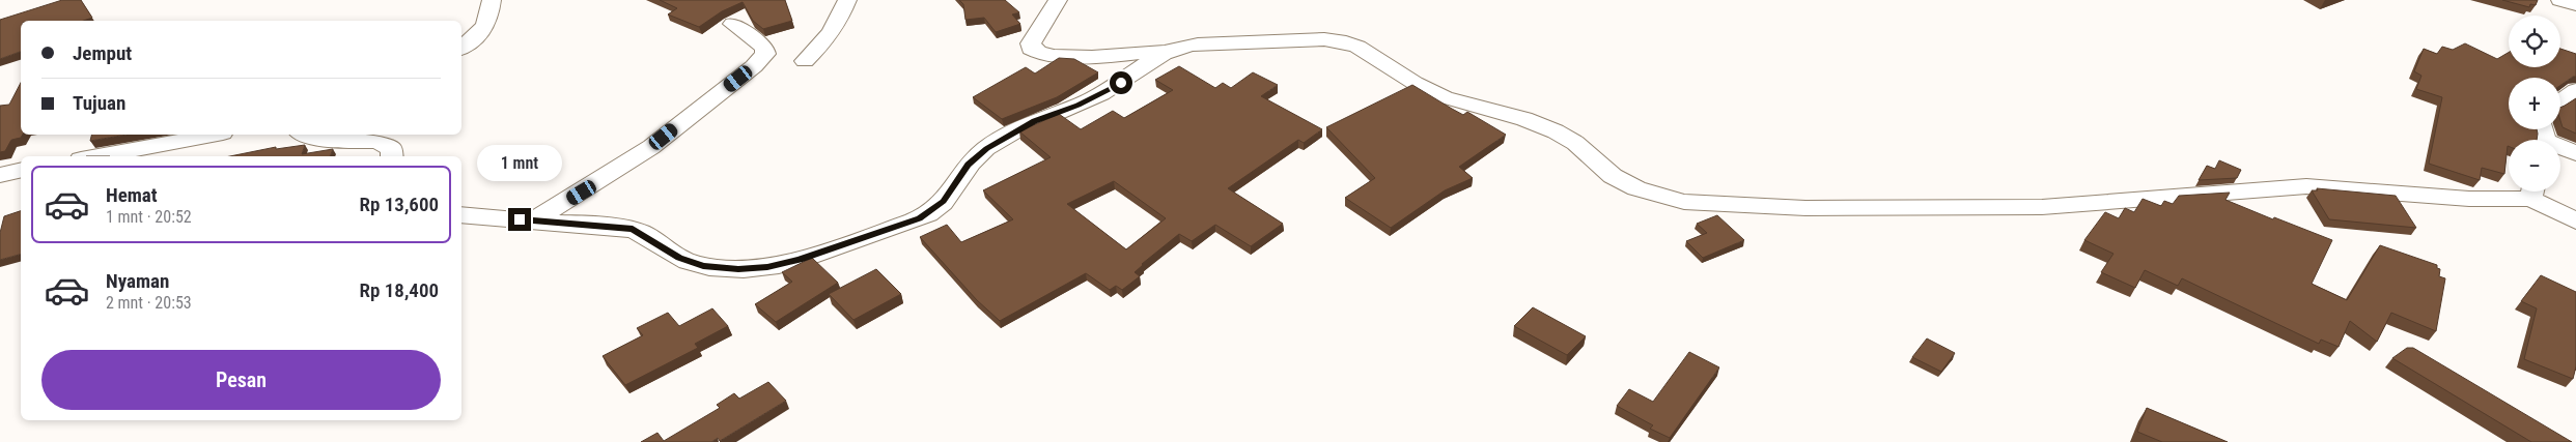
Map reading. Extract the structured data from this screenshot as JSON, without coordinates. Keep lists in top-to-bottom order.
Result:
{
  "page": {
    "map_buttons": ["+", "−"],
    "banner": ["Jemput", "Tujuan"],
    "bubble": "1 mnt",
    "list": [
      {
        "name": "Hemat",
        "note": "1 mnt · 20:52",
        "value": "Rp 13,600"
      },
      {
        "name": "Nyaman",
        "note": "2 mnt · 20:53",
        "value": "Rp 18,400"
      }
    ],
    "buttons": "Pesan"
  }
}
